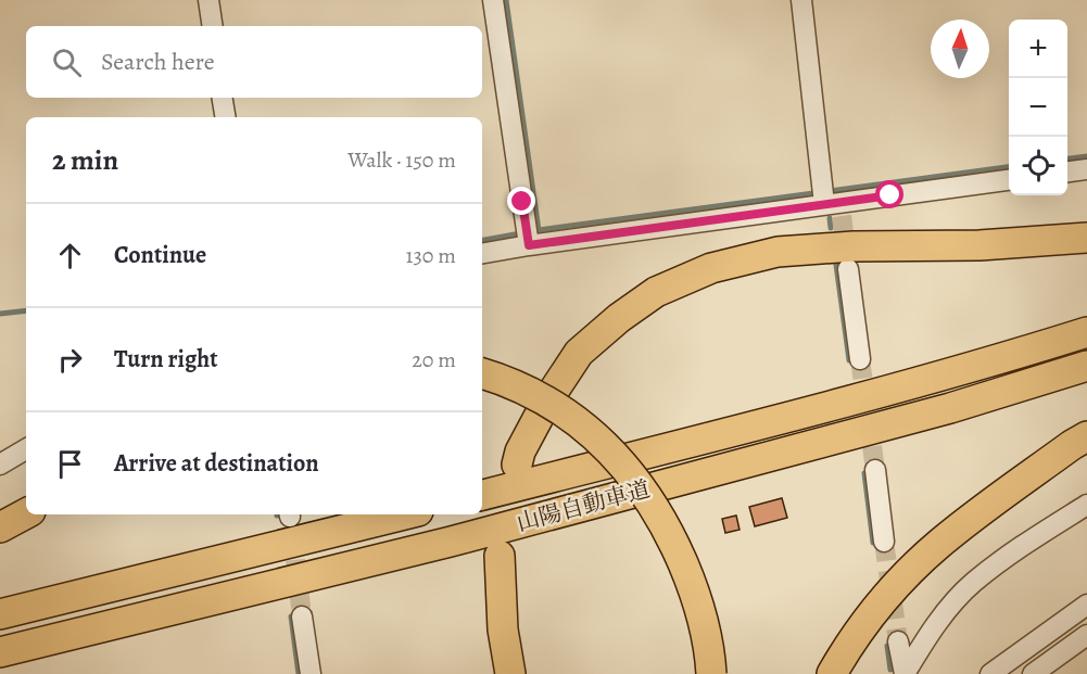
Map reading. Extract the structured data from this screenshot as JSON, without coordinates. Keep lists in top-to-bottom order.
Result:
{
  "streets": {
    "highway": ["山陽自動車道"]
  },
  "north": "top",
  "page": {
    "map_buttons": ["+", "−"],
    "search": "Search here",
    "heading": ["2 min", "Walk · 150 m"],
    "list": [
      ["Continue", "130 m"],
      ["Turn right", "20 m"],
      "Arrive at destination"
    ]
  }
}
